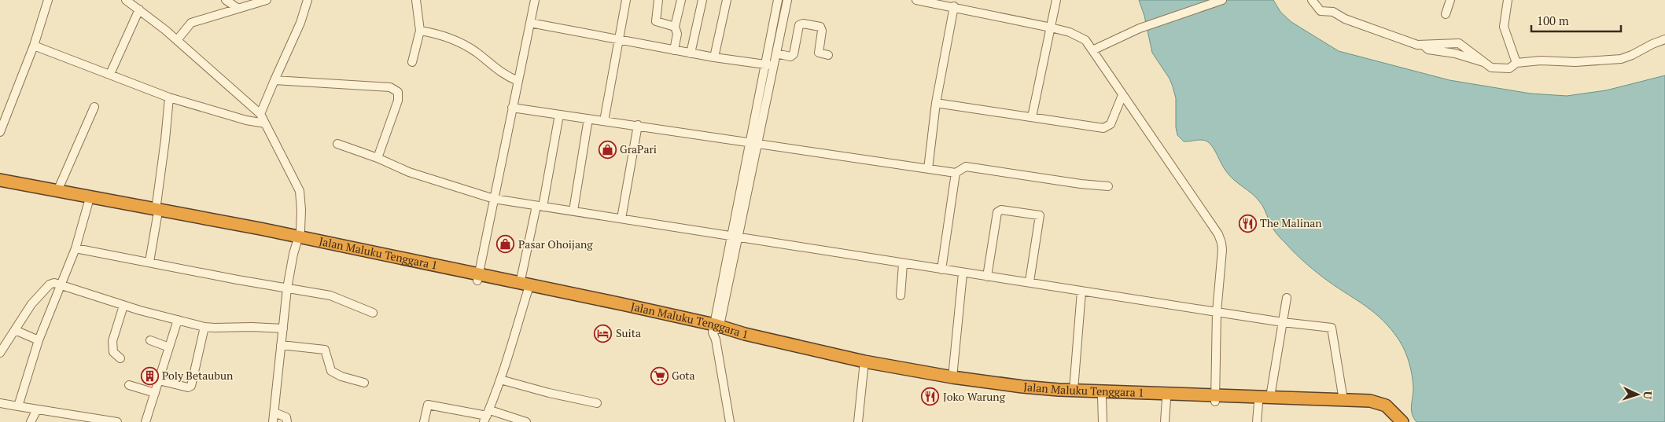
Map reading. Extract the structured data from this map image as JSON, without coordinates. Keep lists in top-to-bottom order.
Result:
{
  "streets": {
    "highway": ["Jalan Maluku Tenggara 1"]
  },
  "places": {
    "shop": ["GraPari", "Pasar Ohoijang"],
    "restaurant": ["The Malinan", "Joko Warung"],
    "hotel": ["Suita"],
    "building": ["Poly Betaubun"],
    "supermarket": ["Gota"]
  },
  "scale_bar": "100 m",
  "north": "right"
}
